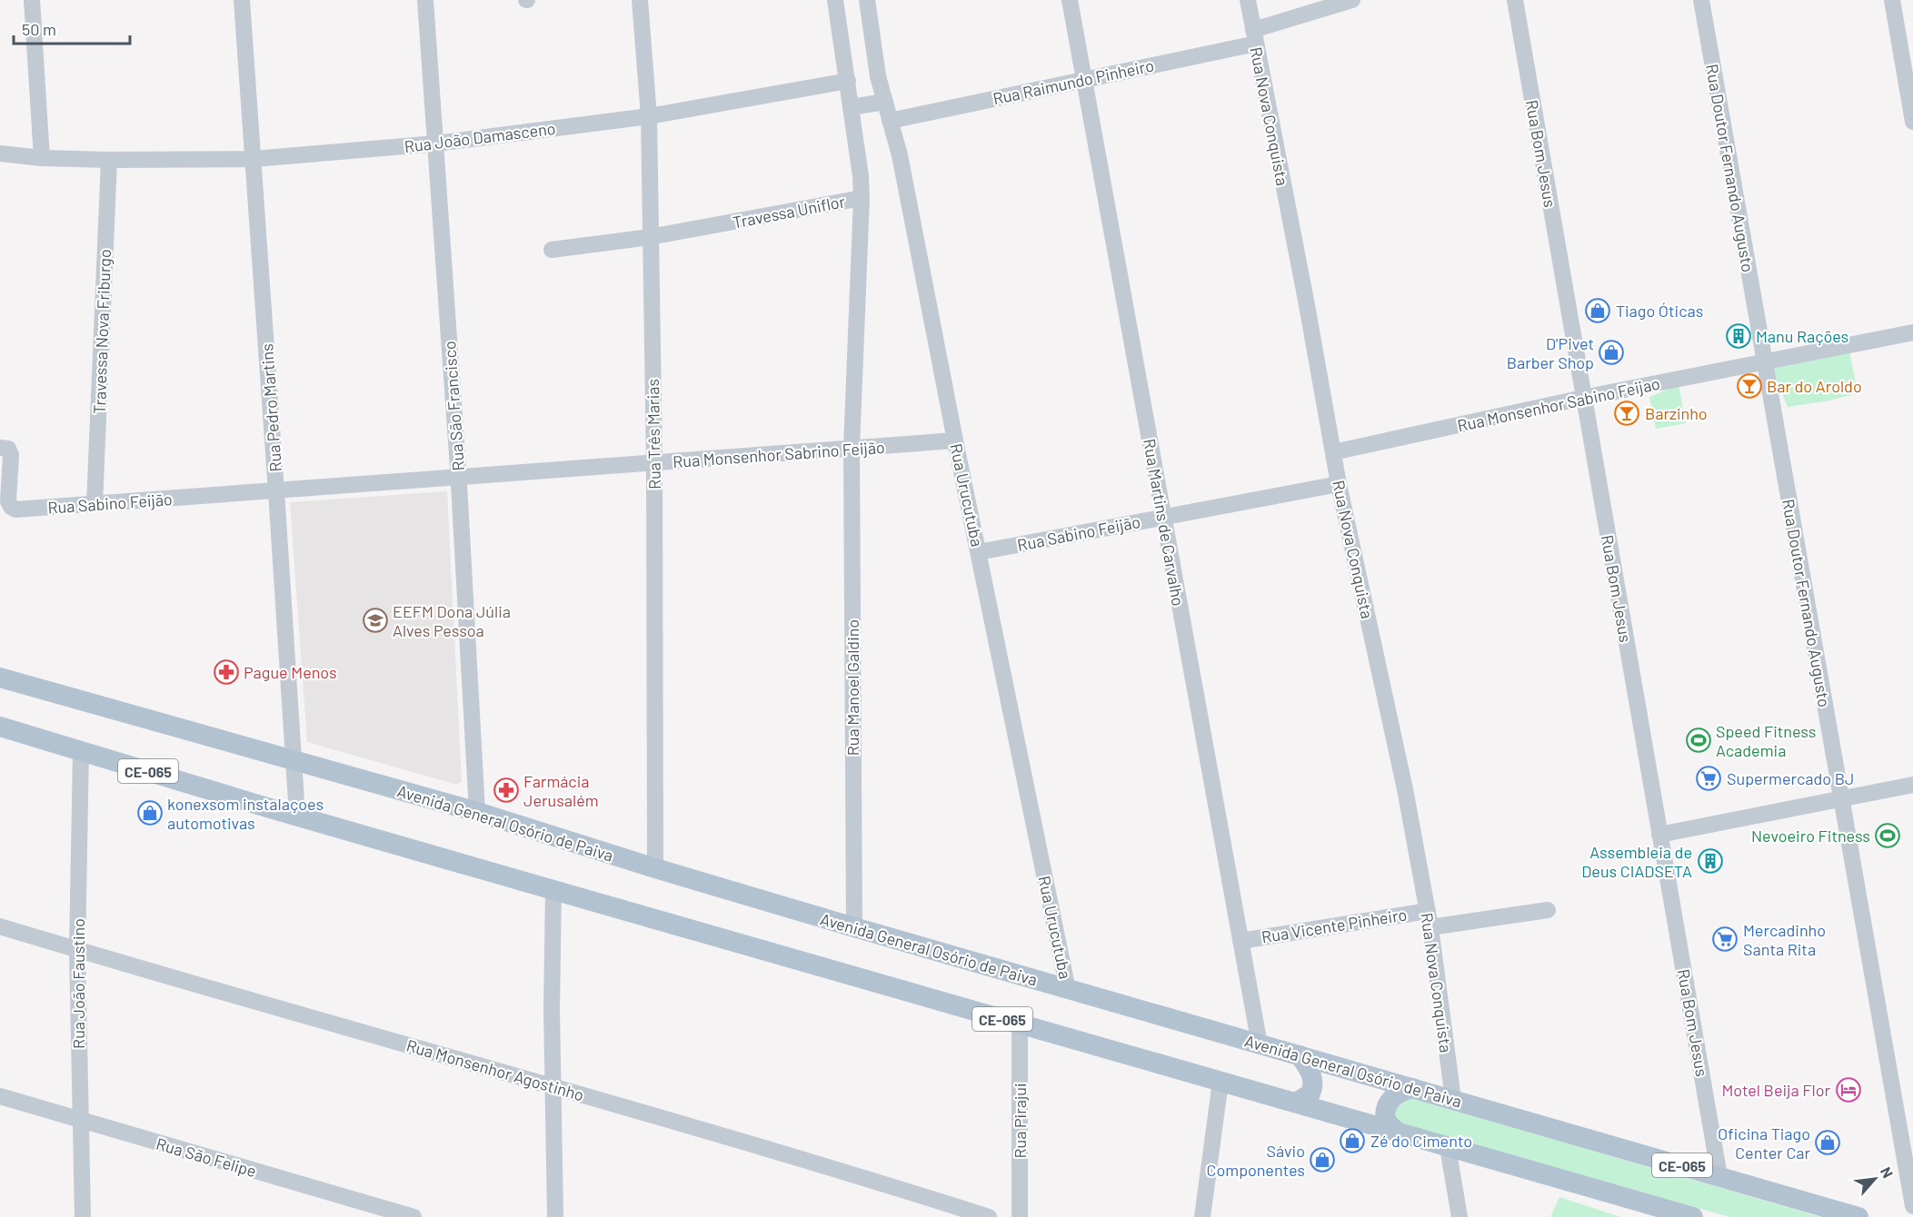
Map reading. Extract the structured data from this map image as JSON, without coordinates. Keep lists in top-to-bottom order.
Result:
{
  "streets": {
    "main road": ["CE-065", "Avenida General Osório de Paiva"],
    "street": [
      "Rua Raimundo Pinheiro",
      "Rua Nova Conquista",
      "Rua João Damasceno",
      "Rua Bom Jesus",
      "Rua Doutor Fernando Augusto",
      "Travessa Uniflor",
      "Travessa Nova Friburgo",
      "Rua Monsenhor Sabino Feijao",
      "Rua São Francisco",
      "Rua Pedro Martins",
      "Rua Três Marias",
      "Rua Monsenhor Sabrino Feijão",
      "Rua Urucutuba",
      "Rua Sabino Feijão",
      "Rua Martins de Carvalho",
      "Rua Manoel Galdino",
      "Rua Vicente Pinheiro",
      "Rua João Faustino",
      "Rua Monsenhor Agostinho",
      "Rua Pirajui",
      "Rua São Felipe"
    ]
  },
  "crossings": [
    ["Rua Raimundo Pinheiro", "Rua Nova Conquista"],
    ["Rua Raimundo Pinheiro", "Rua Urucutuba"],
    ["Rua Raimundo Pinheiro", "Rua Martins de Carvalho"],
    ["Rua Nova Conquista", "Rua Monsenhor Sabino Feijao"],
    ["Rua Nova Conquista", "Rua Sabino Feijão"],
    ["Rua Nova Conquista", "Avenida General Osório de Paiva"],
    ["Rua Nova Conquista", "Rua Vicente Pinheiro"],
    ["Rua João Damasceno", "Travessa Uniflor"],
    ["Rua João Damasceno", "Travessa Nova Friburgo"],
    ["Rua João Damasceno", "Rua São Francisco"],
    ["Rua João Damasceno", "Rua Pedro Martins"],
    ["Rua João Damasceno", "Rua Três Marias"],
    ["Rua Bom Jesus", "Rua Monsenhor Sabino Feijao"],
    ["Rua Bom Jesus", "Avenida General Osório de Paiva"],
    ["Rua Doutor Fernando Augusto", "Rua Monsenhor Sabino Feijao"],
    ["Travessa Uniflor", "Rua Três Marias"],
    ["Travessa Uniflor", "Rua Manoel Galdino"],
    ["Travessa Nova Friburgo", "Rua Sabino Feijão"],
    ["Rua São Francisco", "Rua Monsenhor Sabrino Feijão"],
    ["Rua São Francisco", "Avenida General Osório de Paiva"],
    ["Rua Pedro Martins", "Rua Monsenhor Sabrino Feijão"],
    ["Rua Pedro Martins", "Rua Sabino Feijão"],
    ["Rua Pedro Martins", "CE-065"],
    ["Rua Pedro Martins", "Avenida General Osório de Paiva"],
    ["Rua Três Marias", "Rua Monsenhor Sabrino Feijão"],
    ["Rua Três Marias", "Avenida General Osório de Paiva"],
    ["Rua Monsenhor Sabrino Feijão", "Rua Urucutuba"],
    ["Rua Monsenhor Sabrino Feijão", "Rua Sabino Feijão"],
    ["Rua Monsenhor Sabrino Feijão", "Rua Manoel Galdino"],
    ["Rua Urucutuba", "Rua Sabino Feijão"],
    ["Rua Urucutuba", "Avenida General Osório de Paiva"],
    ["Rua Sabino Feijão", "Rua Martins de Carvalho"],
    ["Rua Martins de Carvalho", "Avenida General Osório de Paiva"],
    ["Rua Martins de Carvalho", "Rua Vicente Pinheiro"],
    ["Rua Manoel Galdino", "Avenida General Osório de Paiva"],
    ["CE-065", "Rua João Faustino"],
    ["CE-065", "Rua Pirajui"],
    ["Rua João Faustino", "Rua Monsenhor Agostinho"],
    ["Rua João Faustino", "Rua São Felipe"]
  ],
  "places": {
    "shop": [
      "Tiago Óticas",
      "D'Pivet Barber Shop",
      "konexsom instalaçoes automotivas",
      "Zé do Cimento",
      "Oficina Tiago Center Car",
      "Sávio Componentes"
    ],
    "building": ["Manu Rações", "Assembleia de Deus CIADSETA"],
    "bar": ["Bar do Aroldo", "Barzinho"],
    "school or university": ["EEFM Dona Júlia Alves Pessoa"],
    "pharmacy": ["Pague Menos", "Farmácia Jerusalém"],
    "sports": ["Speed Fitness Academia", "Nevoeiro Fitness"],
    "supermarket": ["Supermercado BJ", "Mercadinho Santa Rita"],
    "hotel": ["Motel Beija Flor"]
  },
  "scale_bar": "50 m",
  "north": "top right"
}
